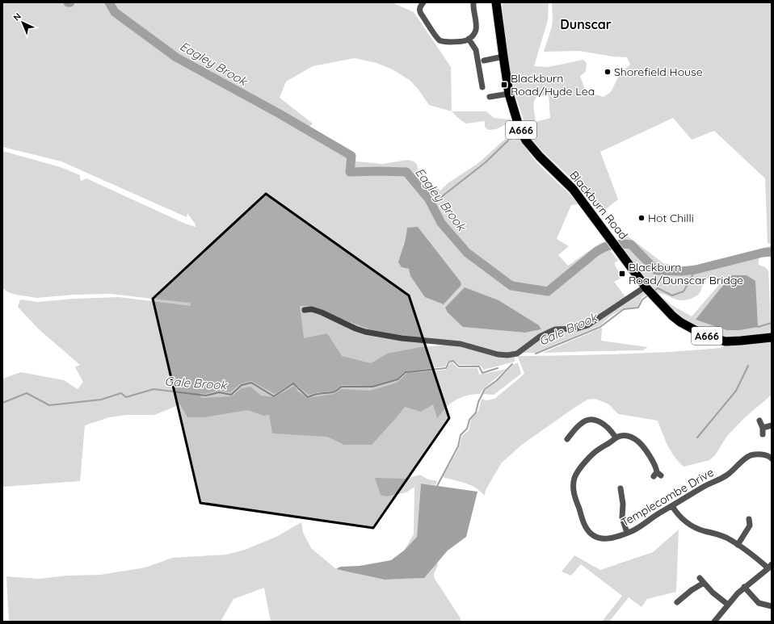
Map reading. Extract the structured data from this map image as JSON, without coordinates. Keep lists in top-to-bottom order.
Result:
{
  "streets": {
    "highway": ["A666", "Blackburn Road"],
    "street": ["Templecombe Drive"]
  },
  "districts": ["Dunscar"],
  "water": ["Eagley Brook", "Gale Brook"],
  "places": {
    "other": ["Shorefield House", "Hot Chilli"],
    "transit": ["Blackburn Road/Hyde Lea", "Blackburn Road/Dunscar Bridge"]
  },
  "north": "top left"
}
